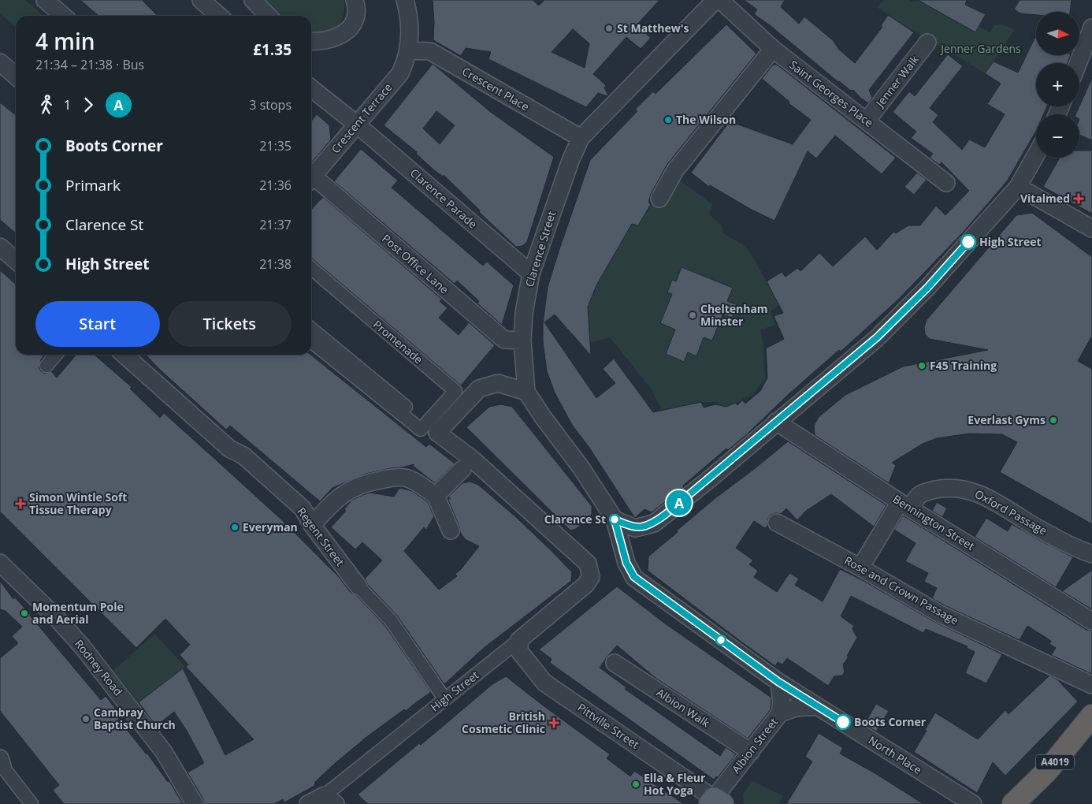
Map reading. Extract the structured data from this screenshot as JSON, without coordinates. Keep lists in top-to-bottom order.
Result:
{
  "streets": {
    "highway": ["A4019"],
    "street": [
      "Jenner Walk",
      "Crescent Place",
      "Saint Georges Place",
      "Crescent Terrace",
      "Clarence Parade",
      "Clarence Street",
      "Post Office Lane",
      "Promenade",
      "Oxford Passage",
      "Bennington Street",
      "Regent Street",
      "Rose and Crown Passage",
      "Rodney Road",
      "High Street",
      "Albion Walk",
      "Pittville Street",
      "Albion Street",
      "North Place"
    ]
  },
  "crossings": [
    ["Jenner Walk", "Saint Georges Place"],
    ["Crescent Place", "Crescent Terrace"],
    ["Crescent Place", "Clarence Street"],
    ["Crescent Terrace", "Clarence Parade"],
    ["Clarence Parade", "Clarence Street"],
    ["Clarence Street", "Post Office Lane"],
    ["Clarence Street", "Albion Street"],
    ["Clarence Street", "North Place"],
    ["Oxford Passage", "Bennington Street"],
    ["Oxford Passage", "Rose and Crown Passage"],
    ["Regent Street", "High Street"],
    ["High Street", "Pittville Street"],
    ["Albion Walk", "Albion Street"],
    ["Pittville Street", "Albion Street"],
    ["Albion Street", "North Place"]
  ],
  "parks": ["Jenner Gardens"],
  "places": {
    "other": [
      "St Matthew's",
      "The Wilson",
      "High Street",
      "Cheltenham Minster",
      "F45 Training",
      "Everlast Gyms",
      "Clarence St",
      "Everyman",
      "Momentum Pole and Aerial",
      "Cambray Baptist Church",
      "Boots Corner",
      "Ella & Fleur Hot Yoga"
    ],
    "health": ["Vitalmed", "Simon Wintle Soft Tissue Therapy", "British Cosmetic Clinic"]
  },
  "lines": ["bus line A"],
  "north": "right",
  "page": {
    "on_map": "A",
    "map_buttons": ["+", "−"],
    "heading": ["4 min", "21:34 – 21:38 · Bus", "£1.35"],
    "legs": ["1", "A", "3 stops"],
    "list": [
      {
        "name": "Boots Corner",
        "value": "21:35"
      },
      {
        "name": "Primark",
        "value": "21:36"
      },
      {
        "name": "Clarence St",
        "value": "21:37"
      },
      {
        "name": "High Street",
        "value": "21:38"
      }
    ],
    "buttons": ["Start", "Tickets"]
  }
}
